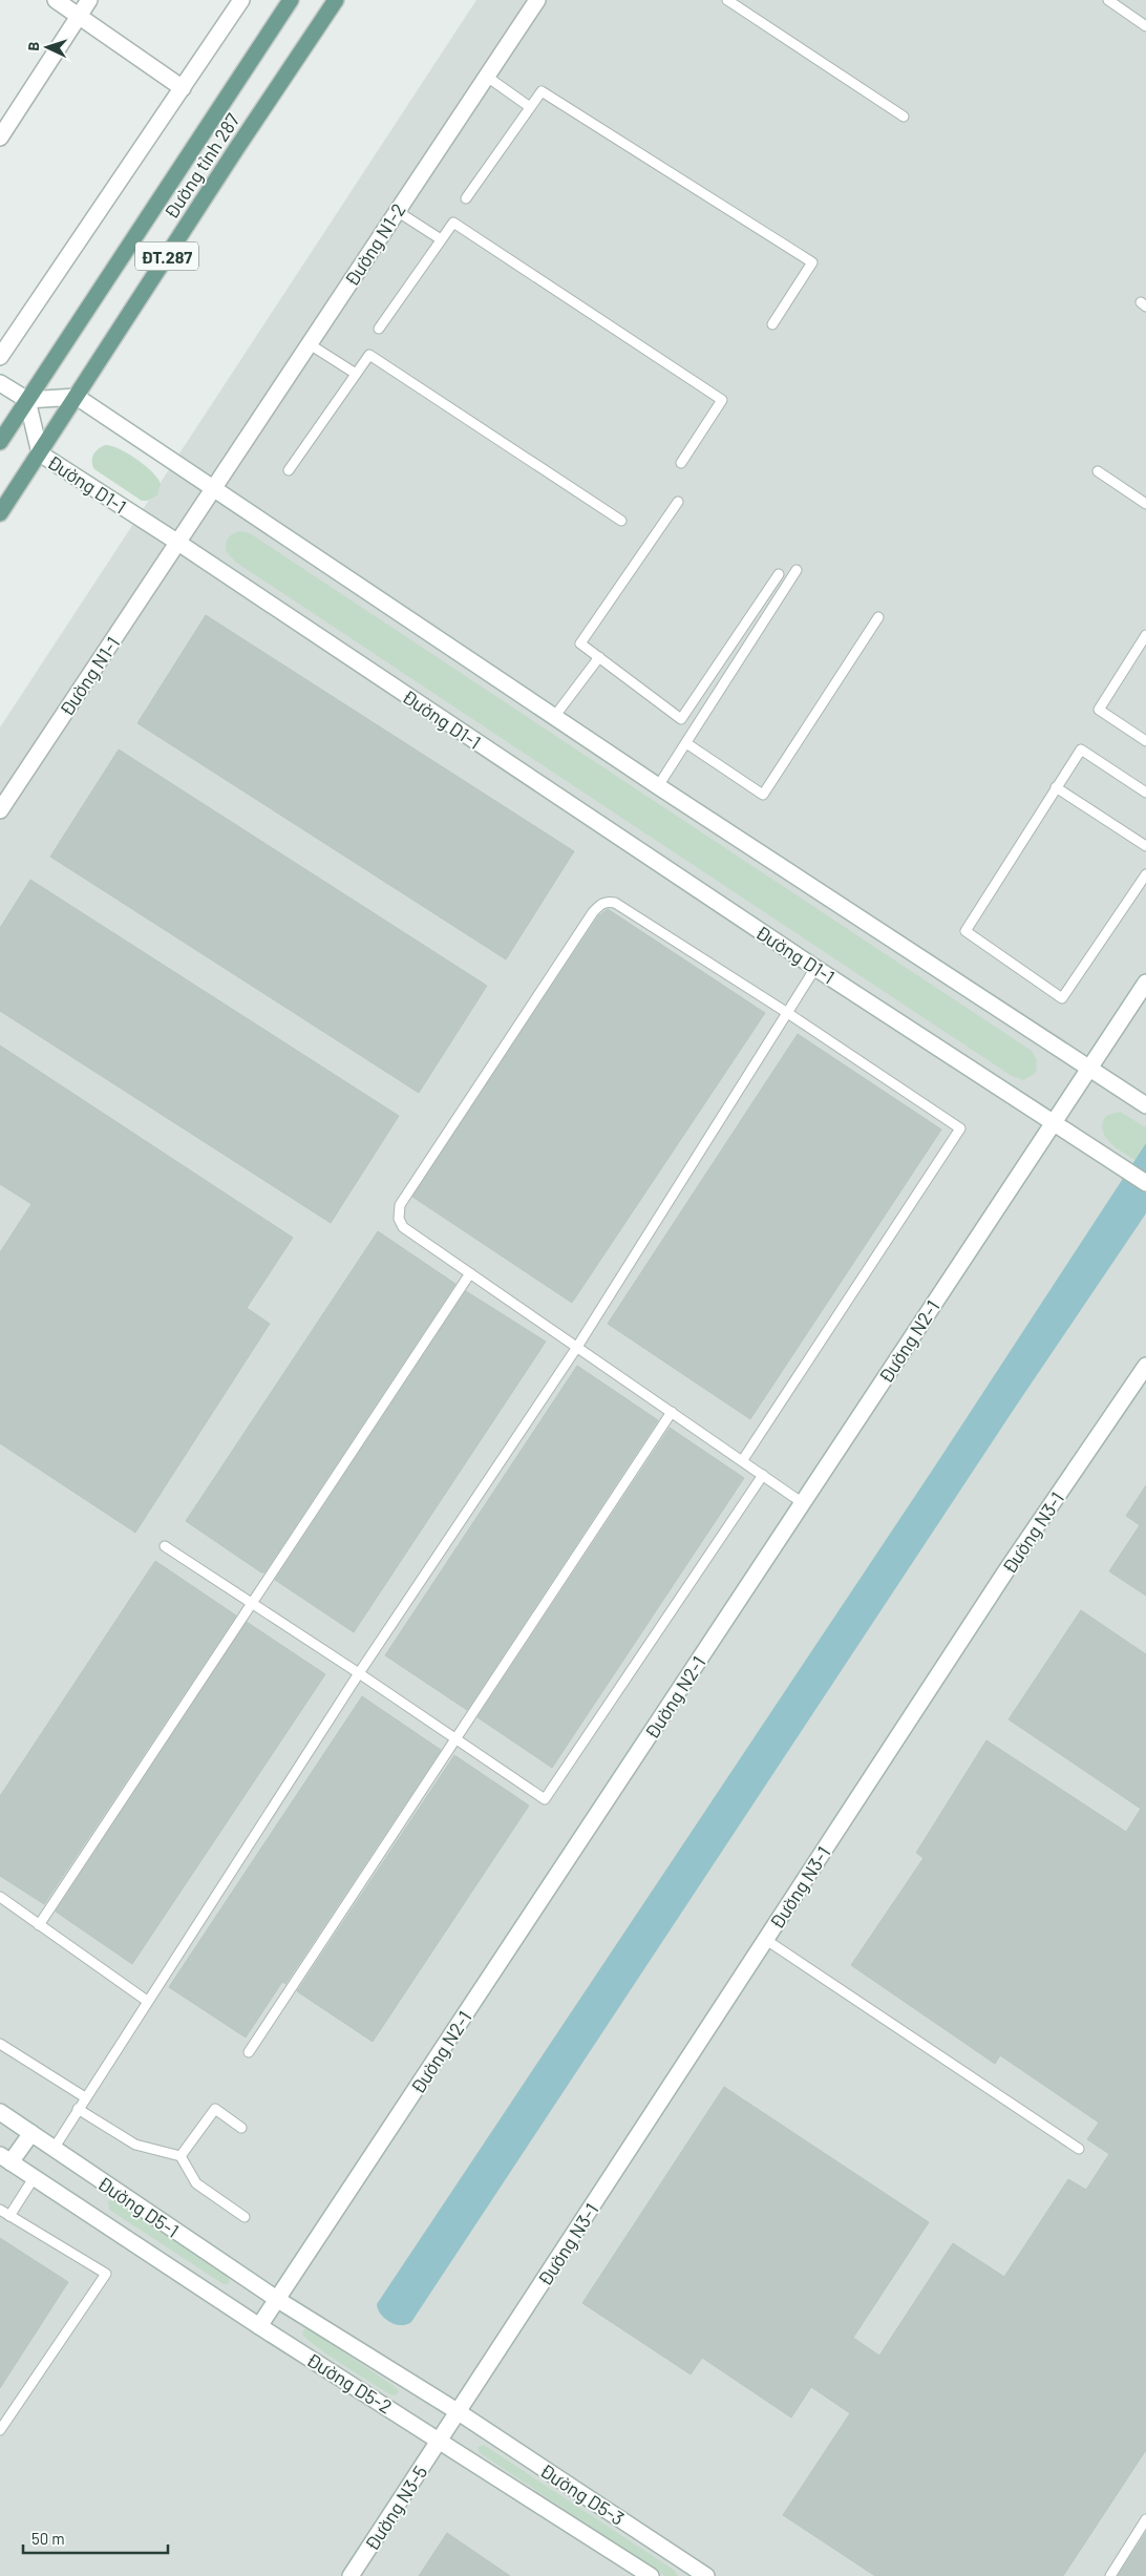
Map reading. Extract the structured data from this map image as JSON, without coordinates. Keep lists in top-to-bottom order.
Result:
{
  "streets": {
    "main road": ["Đường tỉnh 287", "ĐT.287"],
    "street": [
      "Đường N1-2",
      "Đường D1-1",
      "Đường N1-1",
      "Đường N2-1",
      "Đường N3-1",
      "Đường D5-1",
      "Đường D5-2",
      "Đường D5-3",
      "Đường N3-5"
    ]
  },
  "crossings": [
    ["Đường tỉnh 287", "Đường D1-1"],
    ["Đường N1-2", "Đường N1-1"],
    ["Đường D1-1", "Đường N1-1"],
    ["Đường D1-1", "Đường N2-1"],
    ["Đường N2-1", "Đường D5-1"],
    ["Đường N2-1", "Đường D5-2"],
    ["Đường N3-1", "Đường D5-2"],
    ["Đường N3-1", "Đường D5-3"],
    ["Đường N3-1", "Đường N3-5"],
    ["Đường D5-1", "Đường D5-2"],
    ["Đường D5-2", "Đường D5-3"],
    ["Đường D5-2", "Đường N3-5"],
    ["Đường D5-3", "Đường N3-5"]
  ],
  "scale_bar": "50 m",
  "north": "left"
}
